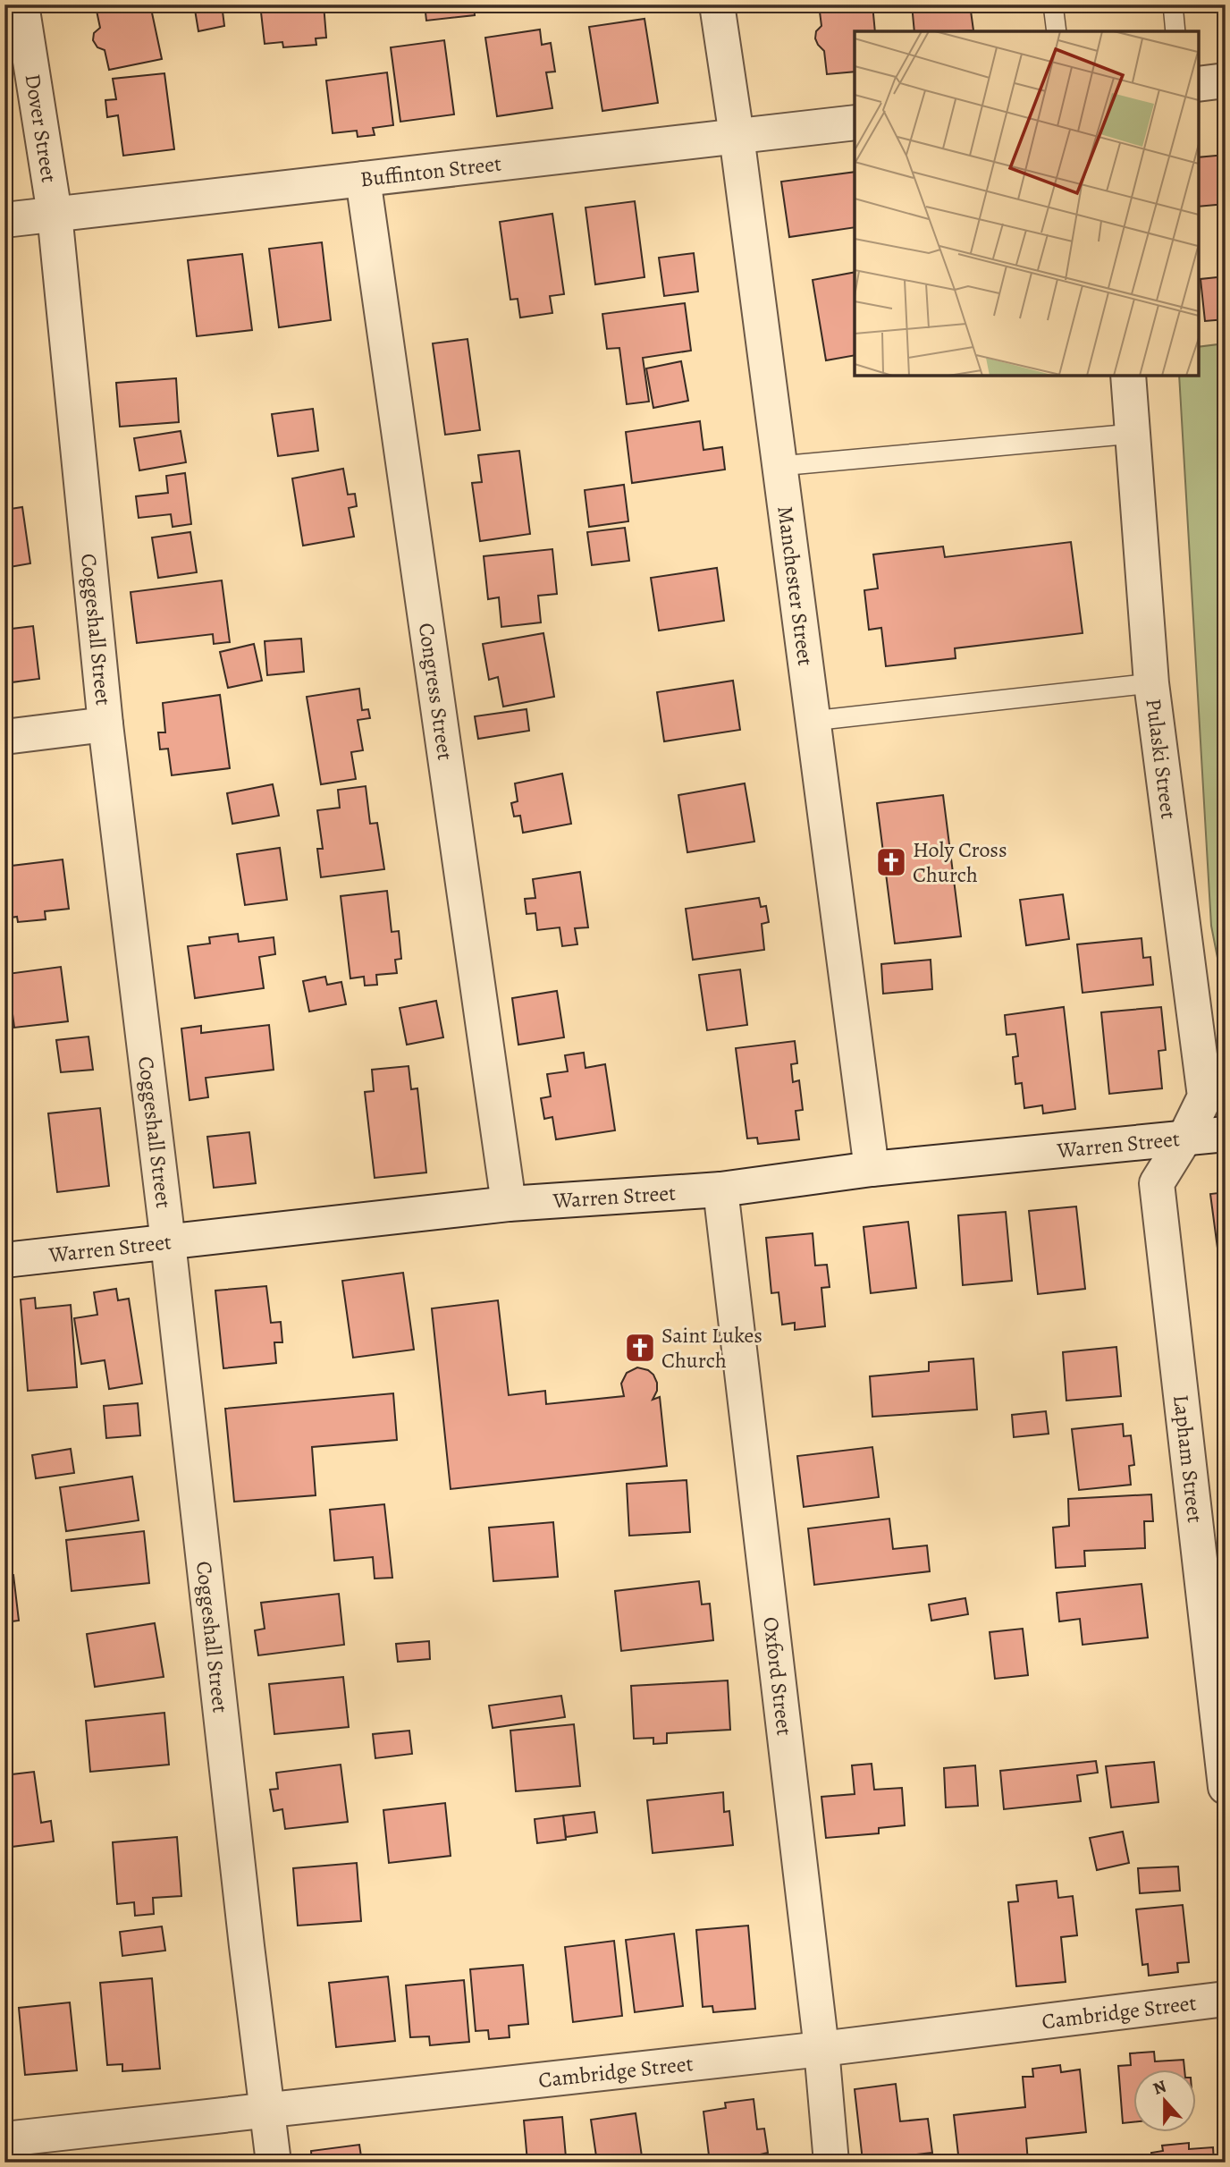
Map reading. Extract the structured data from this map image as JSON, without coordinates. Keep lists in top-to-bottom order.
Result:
{
  "streets": {
    "street": [
      "Dover Street",
      "Buffinton Street",
      "Manchester Street",
      "Coggeshall Street",
      "Congress Street",
      "Pulaski Street",
      "Warren Street",
      "Lapham Street",
      "Oxford Street",
      "Cambridge Street"
    ]
  },
  "crossings": [
    ["Dover Street", "Buffinton Street"],
    ["Dover Street", "Coggeshall Street"],
    ["Buffinton Street", "Manchester Street"],
    ["Buffinton Street", "Coggeshall Street"],
    ["Buffinton Street", "Congress Street"],
    ["Manchester Street", "Warren Street"],
    ["Coggeshall Street", "Warren Street"],
    ["Coggeshall Street", "Cambridge Street"],
    ["Congress Street", "Warren Street"],
    ["Pulaski Street", "Warren Street"],
    ["Pulaski Street", "Lapham Street"],
    ["Warren Street", "Lapham Street"],
    ["Warren Street", "Oxford Street"],
    ["Oxford Street", "Cambridge Street"]
  ],
  "places": {
    "church": ["Holy Cross Church", "Saint Lukes Church"]
  },
  "north": "top"
}
